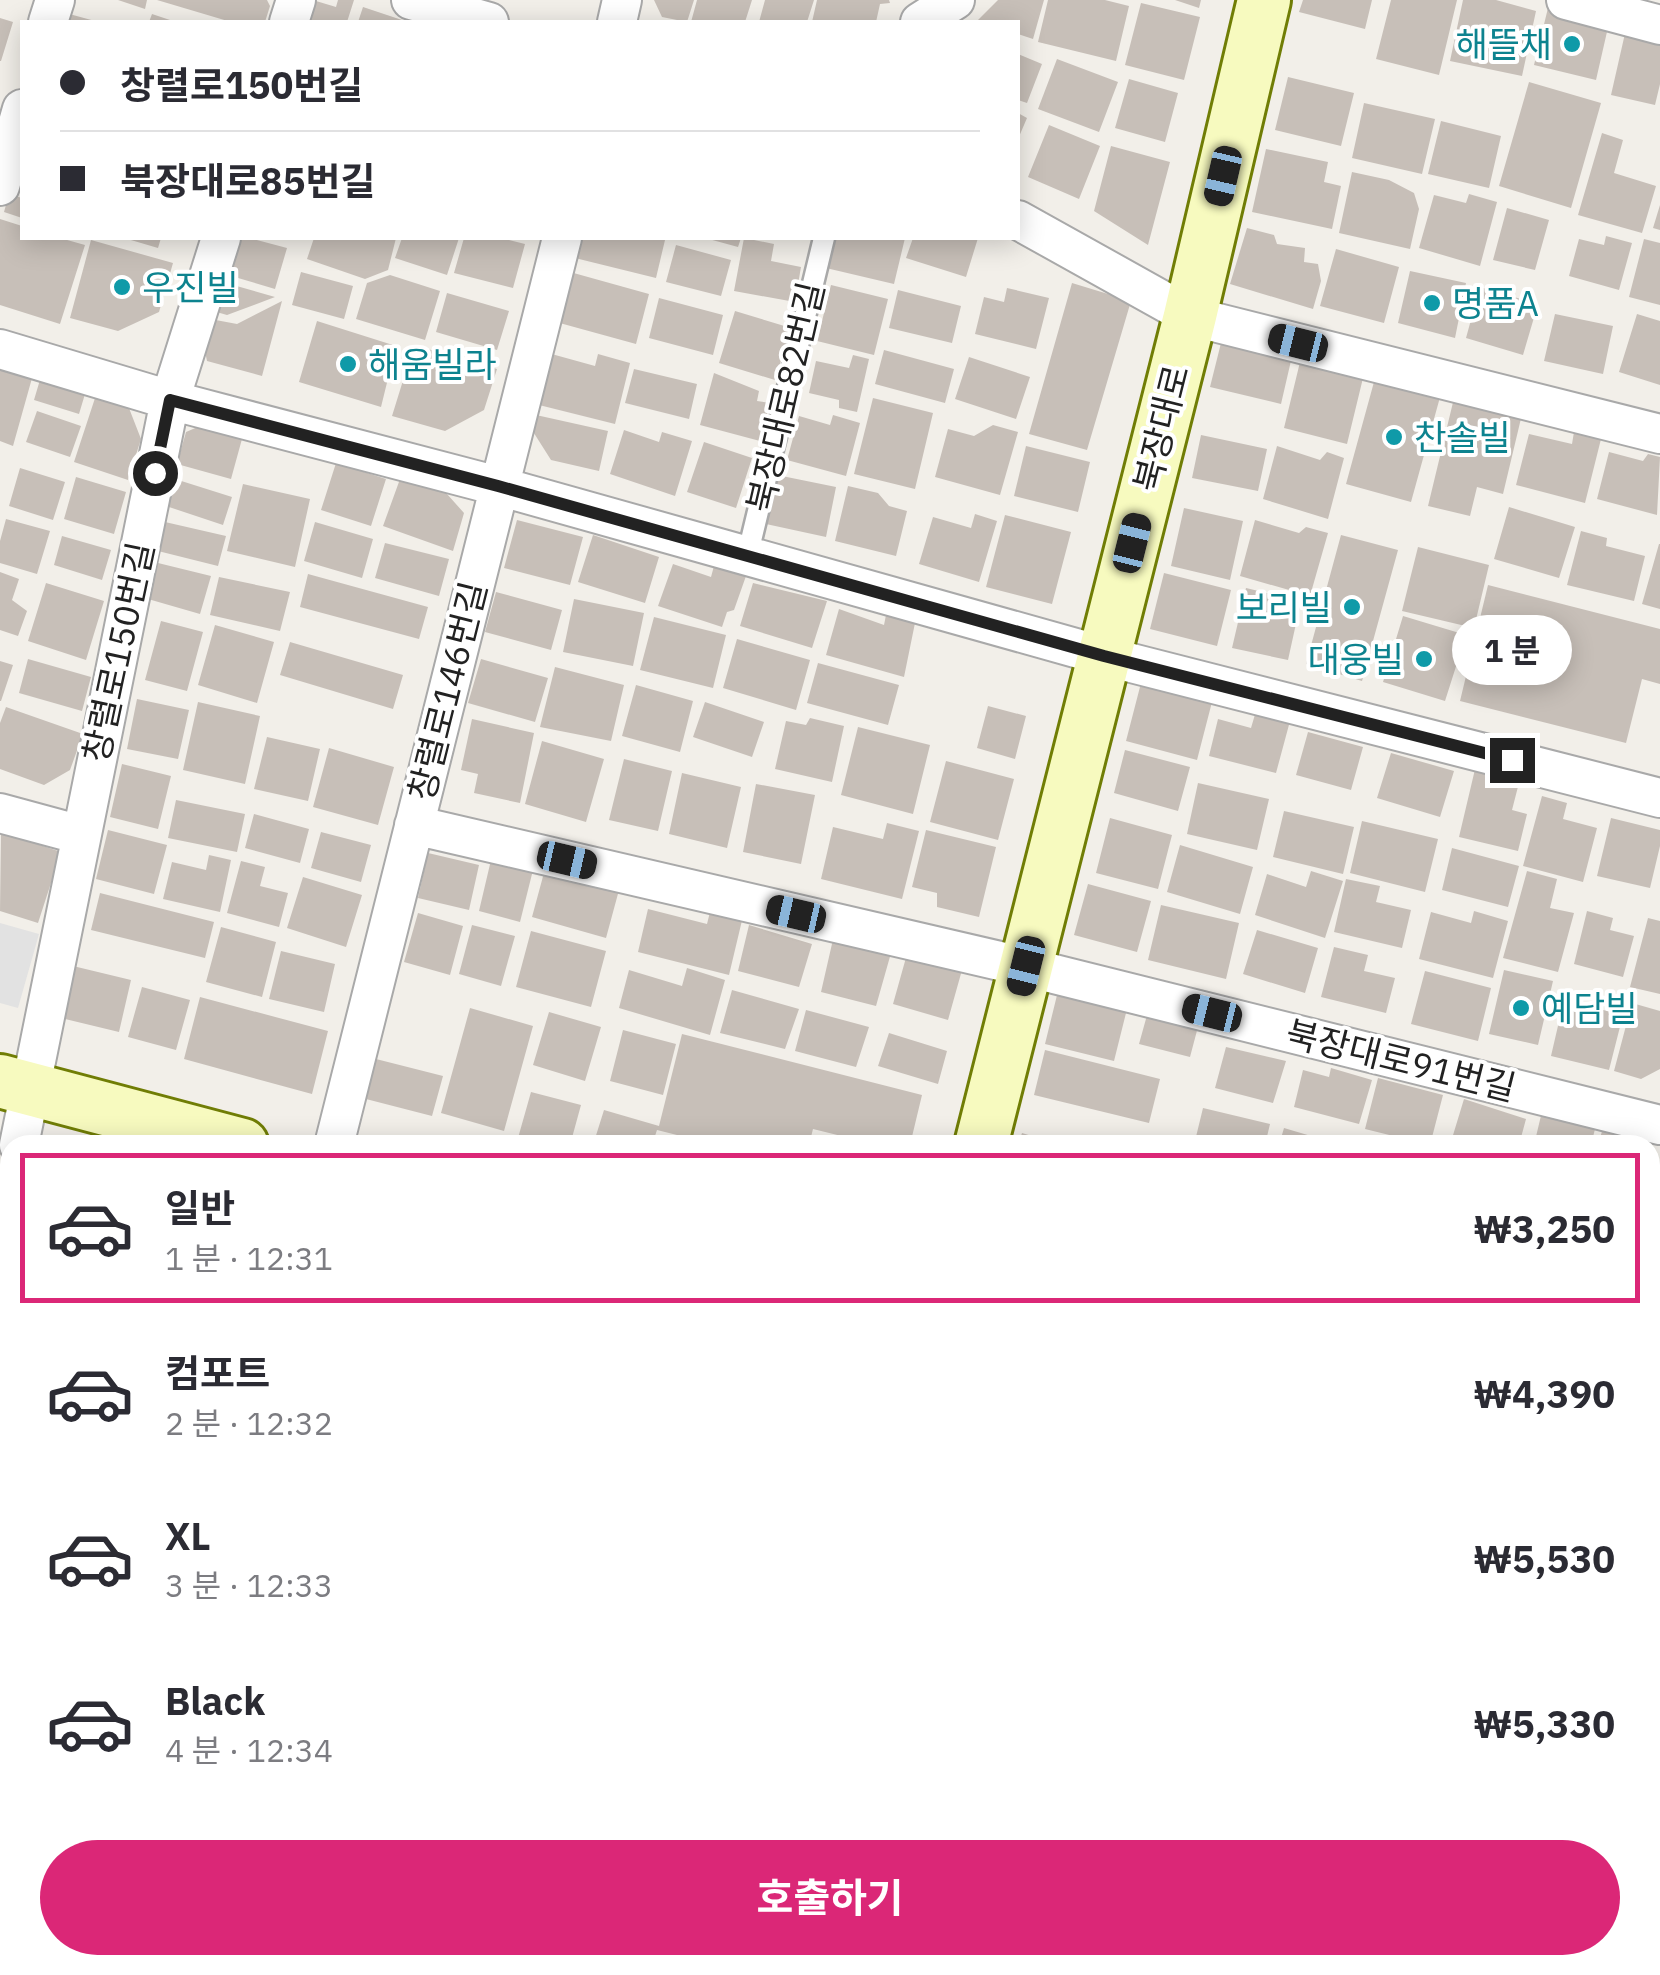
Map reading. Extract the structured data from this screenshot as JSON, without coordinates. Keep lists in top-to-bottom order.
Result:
{
  "streets": {
    "street": [
      "북장대로",
      "창렬로150번길",
      "창렬로146번길",
      "북장대로91번길"
    ],
    "lane": ["북장대로82번길"]
  },
  "crossings": [
    ["북장대로", "북장대로91번길"],
    ["창렬로146번길", "북장대로91번길"]
  ],
  "places": [
    "해뜰채",
    "우진빌",
    "명품A",
    "해움빌라",
    "찬솔빌",
    "보리빌",
    "대웅빌",
    "예담빌"
  ],
  "page": {
    "banner": ["창렬로150번길", "북장대로85번길"],
    "bubble": "1 분",
    "list": [
      {
        "name": "일반",
        "note": "1 분 · 12:31",
        "value": "₩3,250"
      },
      {
        "name": "컴포트",
        "note": "2 분 · 12:32",
        "value": "₩4,390"
      },
      {
        "name": "XL",
        "note": "3 분 · 12:33",
        "value": "₩5,530"
      },
      {
        "name": "Black",
        "note": "4 분 · 12:34",
        "value": "₩5,330"
      }
    ],
    "buttons": "호출하기"
  }
}
